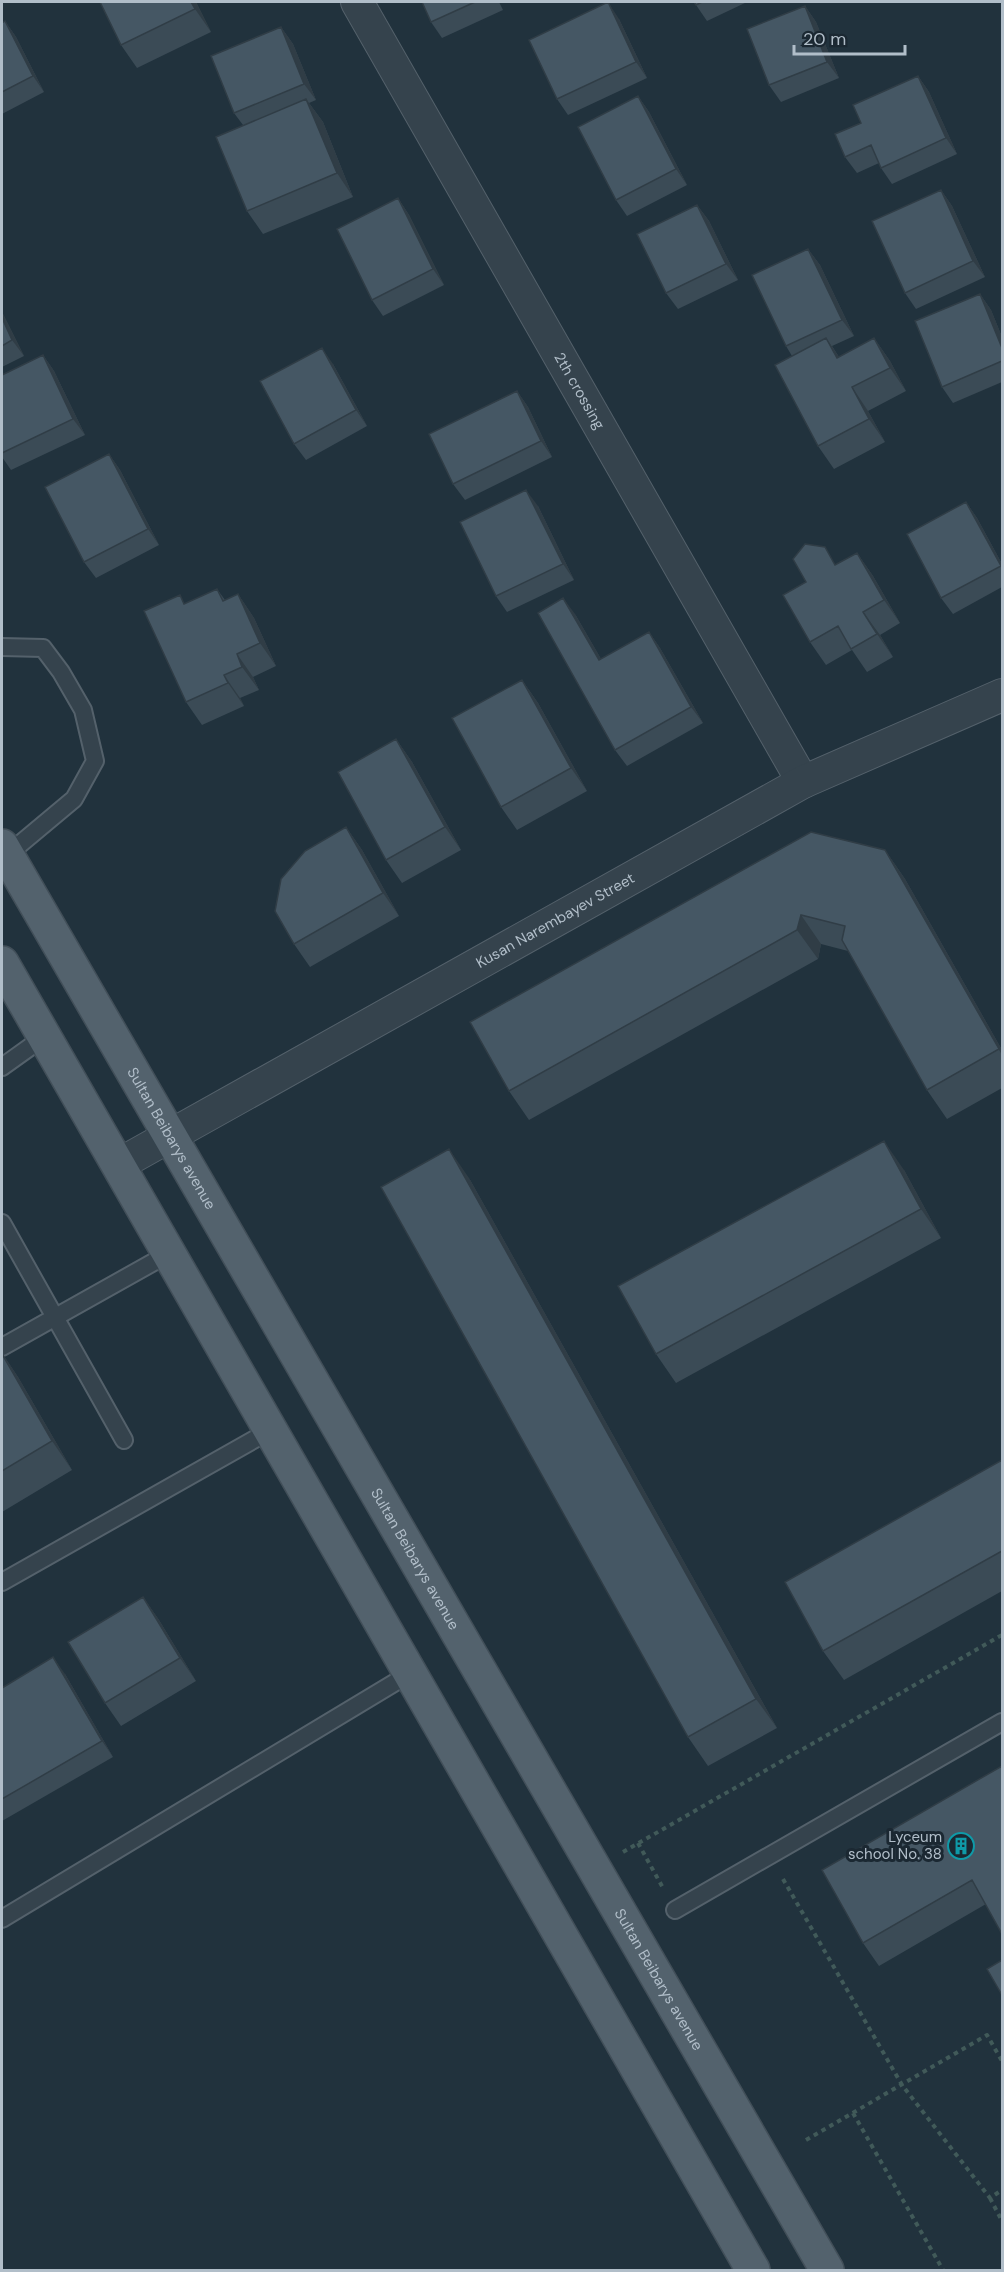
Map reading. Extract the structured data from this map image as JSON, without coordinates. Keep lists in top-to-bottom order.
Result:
{
  "streets": {
    "main road": ["Sultan Beibarys avenue"],
    "street": ["2th crossing", "Kusan Narembayev Street"]
  },
  "crossings": [
    ["2th crossing", "Kusan Narembayev Street"],
    ["Kusan Narembayev Street", "Sultan Beibarys avenue"]
  ],
  "places": {
    "building": ["Lyceum school No. 38"]
  },
  "scale_bar": "20 m"
}
